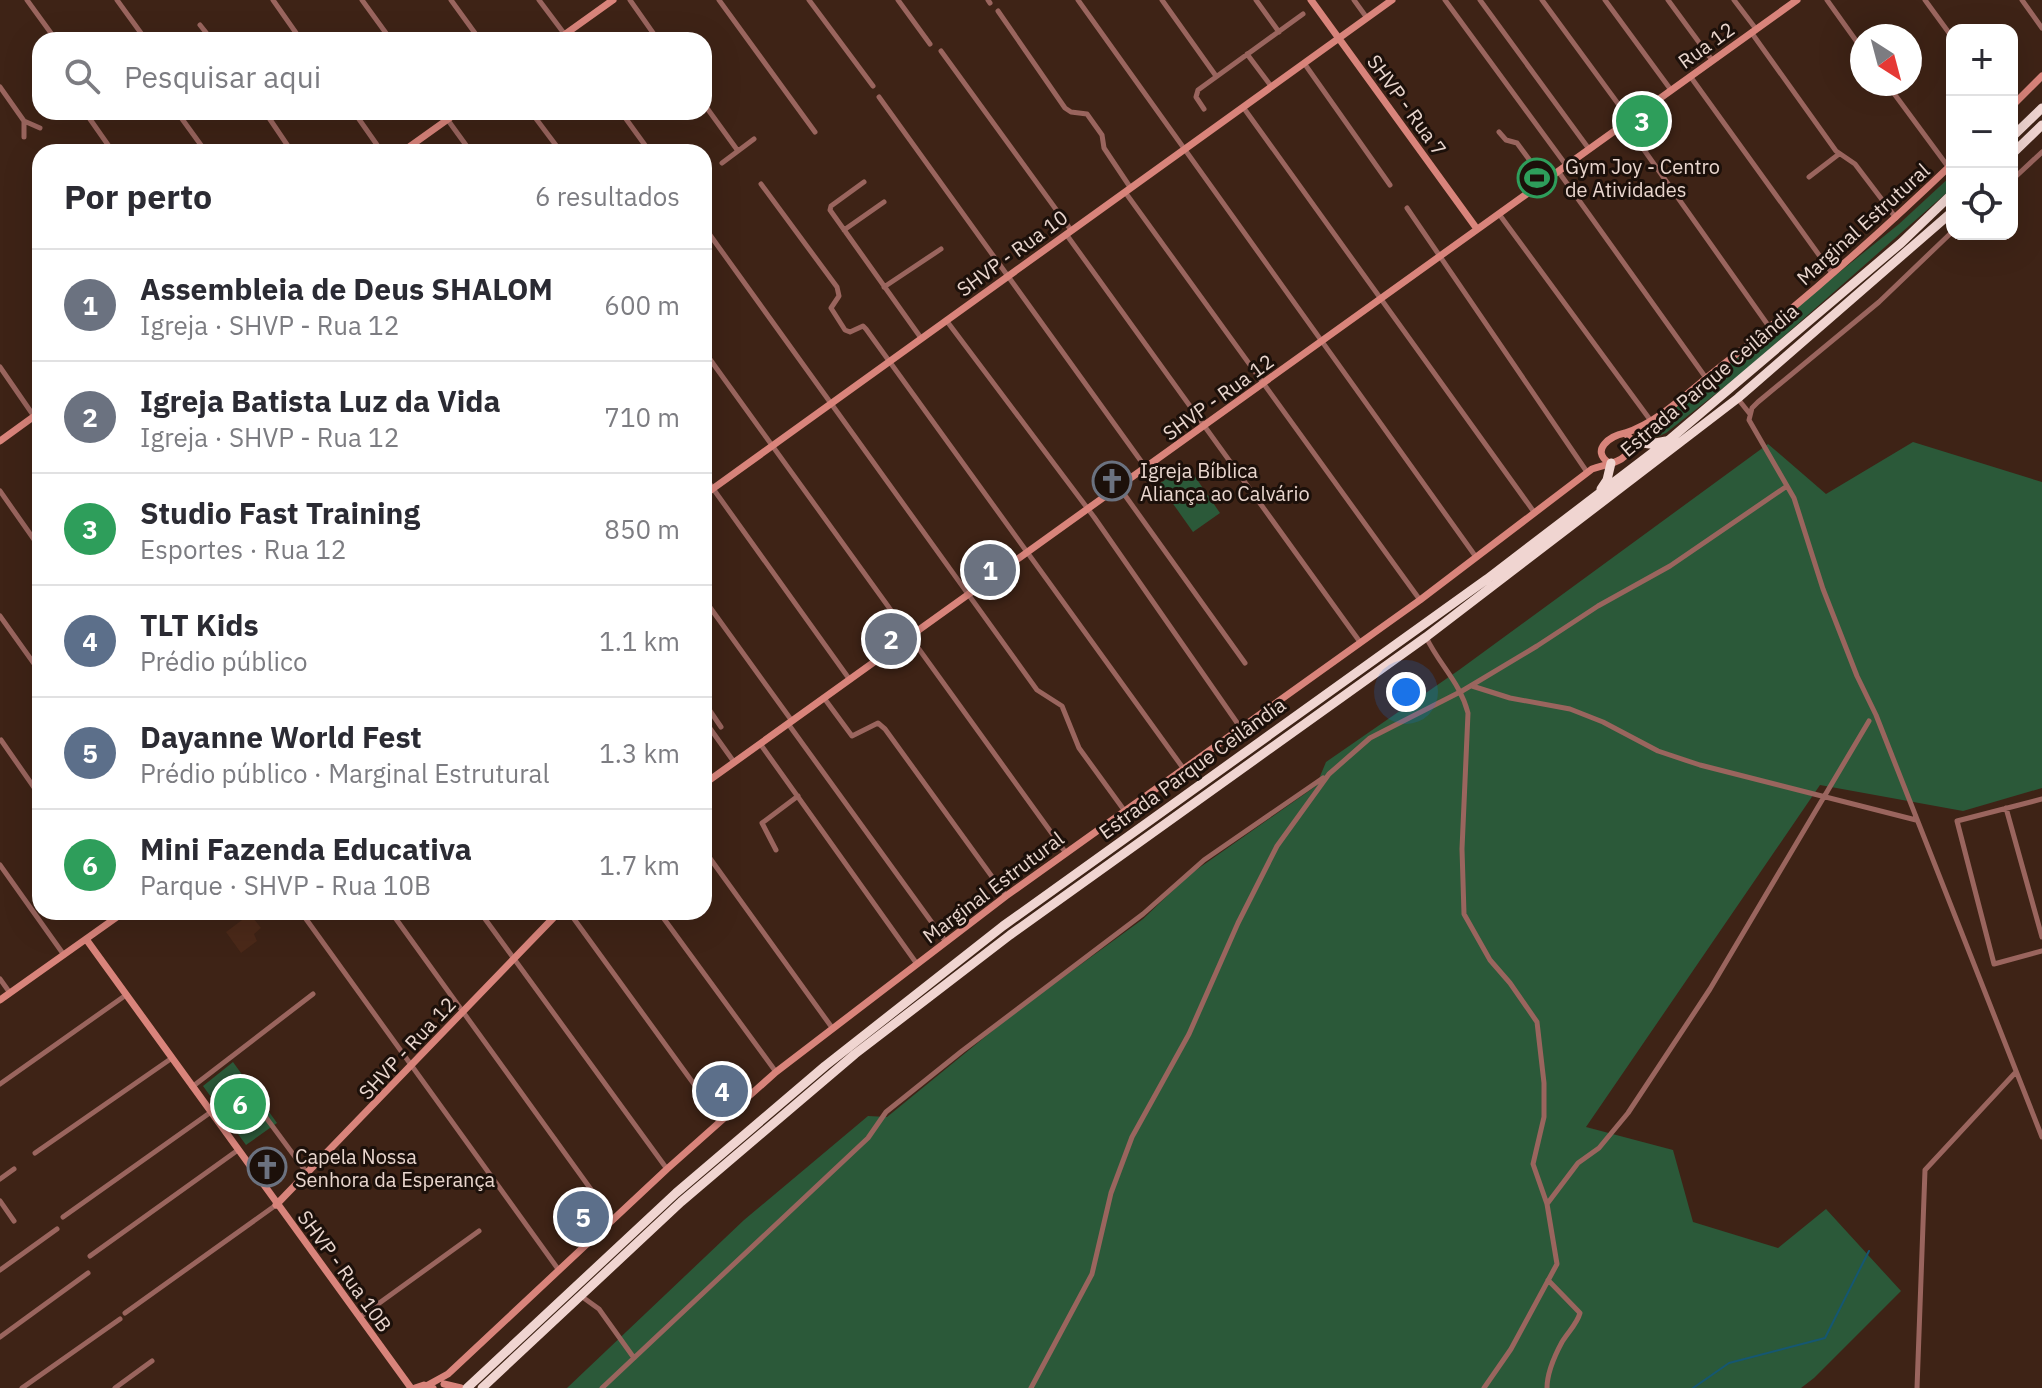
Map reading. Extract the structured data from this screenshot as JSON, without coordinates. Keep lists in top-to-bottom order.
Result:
{
  "streets": {
    "highway": ["Estrada Parque Ceilândia"],
    "street": [
      "Rua 12",
      "SHVP - Rua 7",
      "Marginal Estrutural",
      "SHVP - Rua 10",
      "SHVP - Rua 12",
      "SHVP - Rua 10B"
    ]
  },
  "crossings": [
    ["Rua 12", "SHVP - Rua 7"],
    ["Rua 12", "SHVP - Rua 12"],
    ["SHVP - Rua 7", "SHVP - Rua 10"],
    ["SHVP - Rua 7", "SHVP - Rua 12"],
    ["Marginal Estrutural", "SHVP - Rua 10B"],
    ["SHVP - Rua 12", "SHVP - Rua 10B"]
  ],
  "places": {
    "sports": ["Gym Joy - Centro de Atividades"],
    "church": ["Igreja Bíblica Aliança ao Calvário", "Capela Nossa Senhora da Esperança"]
  },
  "north": "bottom right",
  "page": {
    "map_buttons": ["+", "−"],
    "search": "Pesquisar aqui",
    "pins": [
      "3",
      "1",
      "2",
      "4",
      "6",
      "5"
    ],
    "heading": ["Por perto", "6 resultados"],
    "list": [
      {
        "mark": "1",
        "name": "Assembleia de Deus SHALOM",
        "note": "Igreja · SHVP - Rua 12",
        "value": "600 m"
      },
      {
        "mark": "2",
        "name": "Igreja Batista Luz da Vida",
        "note": "Igreja · SHVP - Rua 12",
        "value": "710 m"
      },
      {
        "mark": "3",
        "name": "Studio Fast Training",
        "note": "Esportes · Rua 12",
        "value": "850 m"
      },
      {
        "mark": "4",
        "name": "TLT Kids",
        "note": "Prédio público",
        "value": "1.1 km"
      },
      {
        "mark": "5",
        "name": "Dayanne World Fest",
        "note": "Prédio público · Marginal Estrutural",
        "value": "1.3 km"
      },
      {
        "mark": "6",
        "name": "Mini Fazenda Educativa",
        "note": "Parque · SHVP - Rua 10B",
        "value": "1.7 km"
      }
    ]
  }
}
